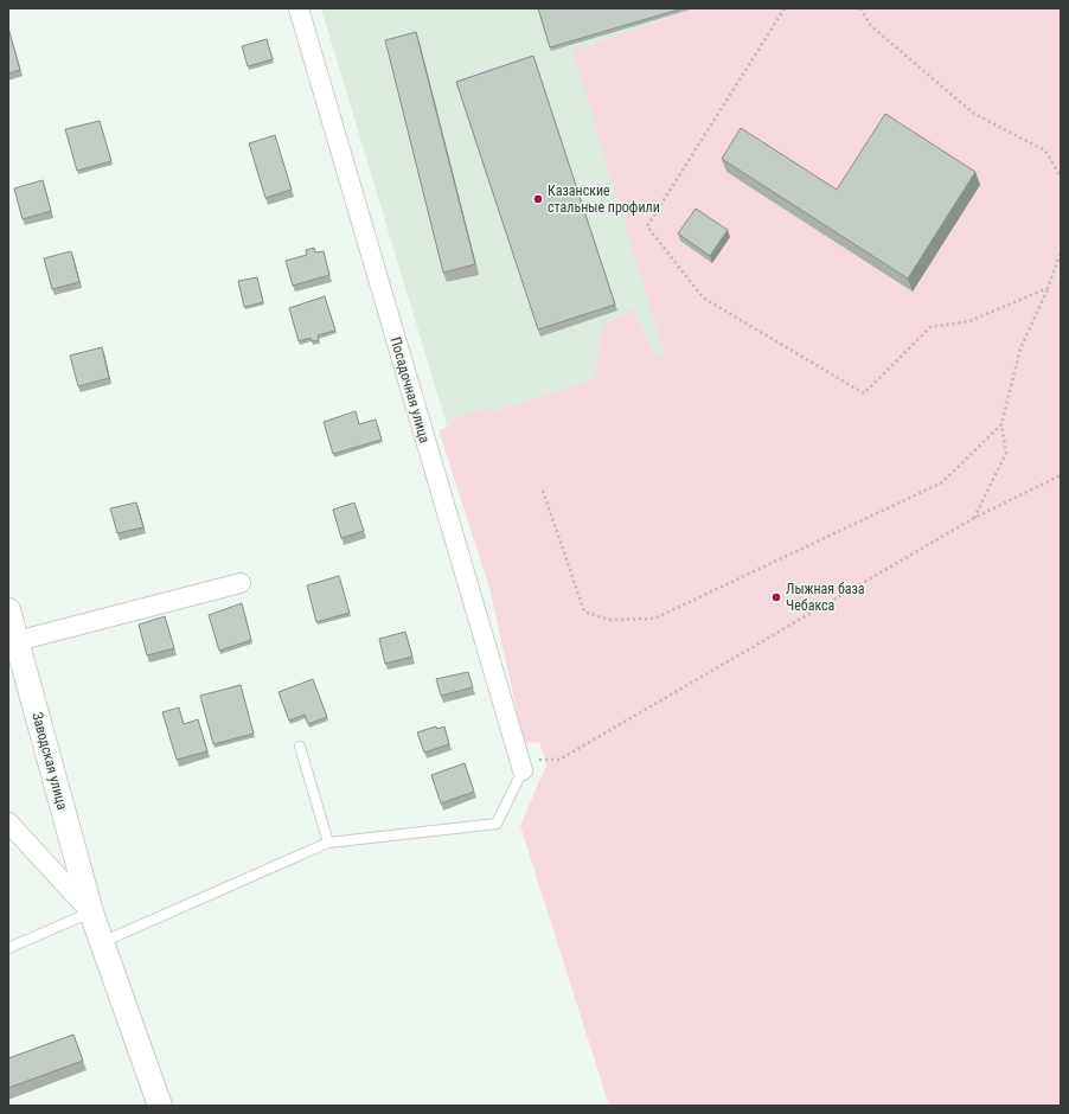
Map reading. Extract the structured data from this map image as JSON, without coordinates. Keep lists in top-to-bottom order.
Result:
{
  "streets": {
    "street": ["Посадочная улица", "Заводская улица"]
  },
  "places": ["Казанские стальные профили", "Лыжная база Чебакса"]
}
